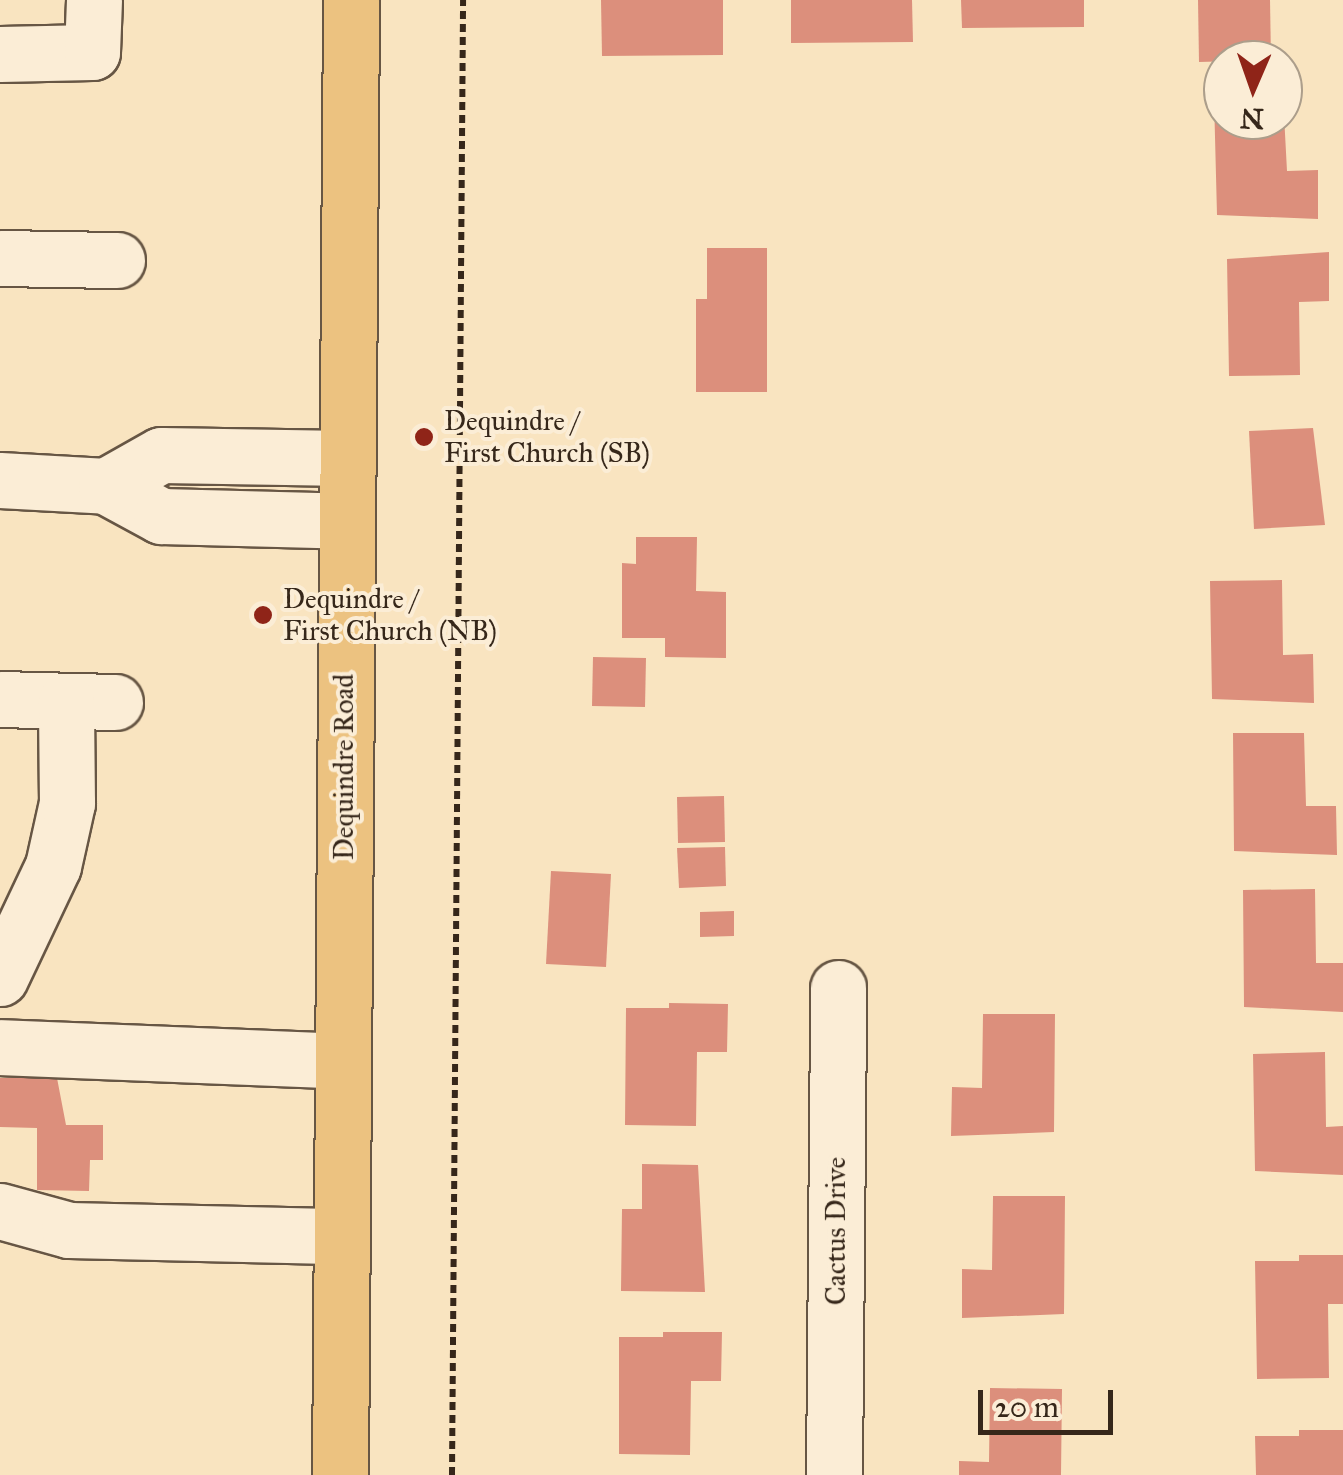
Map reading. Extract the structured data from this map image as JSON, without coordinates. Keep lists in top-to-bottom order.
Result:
{
  "streets": {
    "main road": ["Dequindre Road"],
    "street": ["Cactus Drive"]
  },
  "places": ["Dequindre / First Church (SB)", "Dequindre / First Church (NB)"],
  "scale_bar": "20 m",
  "north": "bottom"
}
